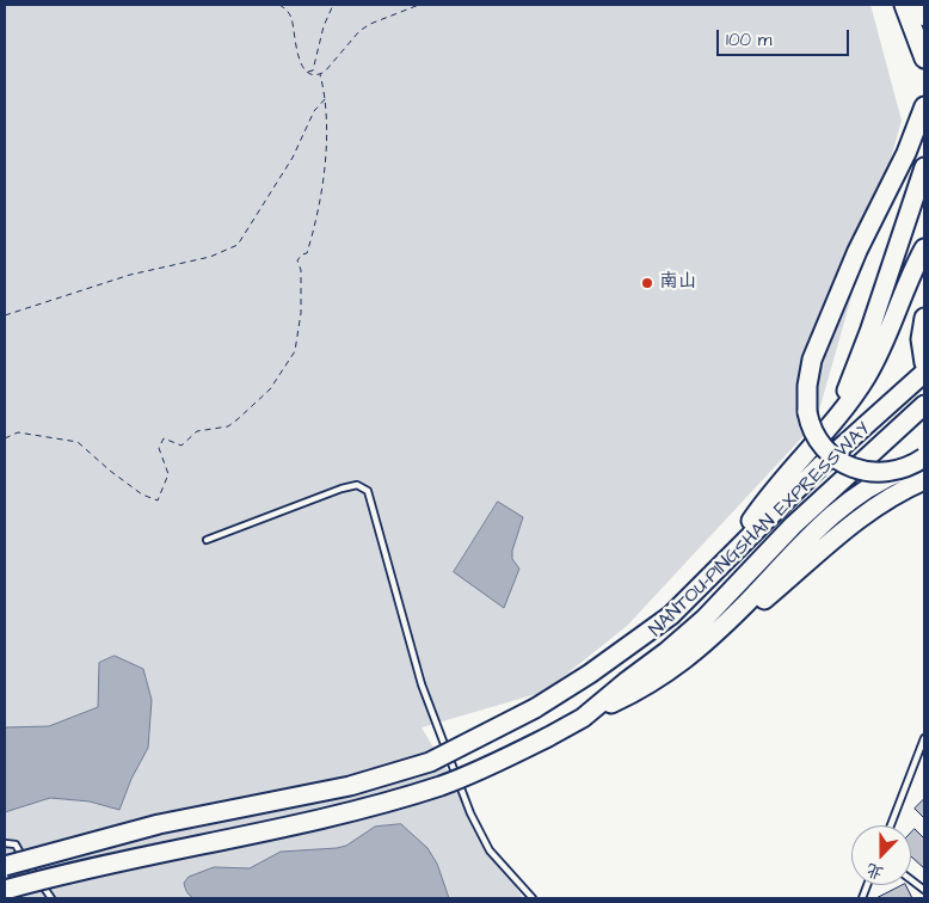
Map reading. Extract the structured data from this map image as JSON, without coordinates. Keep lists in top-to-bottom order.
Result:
{
  "streets": {
    "highway": ["NANTOU-PINGSHAN EXPRESSWAY"]
  },
  "places": ["南山"],
  "scale_bar": "100 m",
  "north": "bottom"
}
